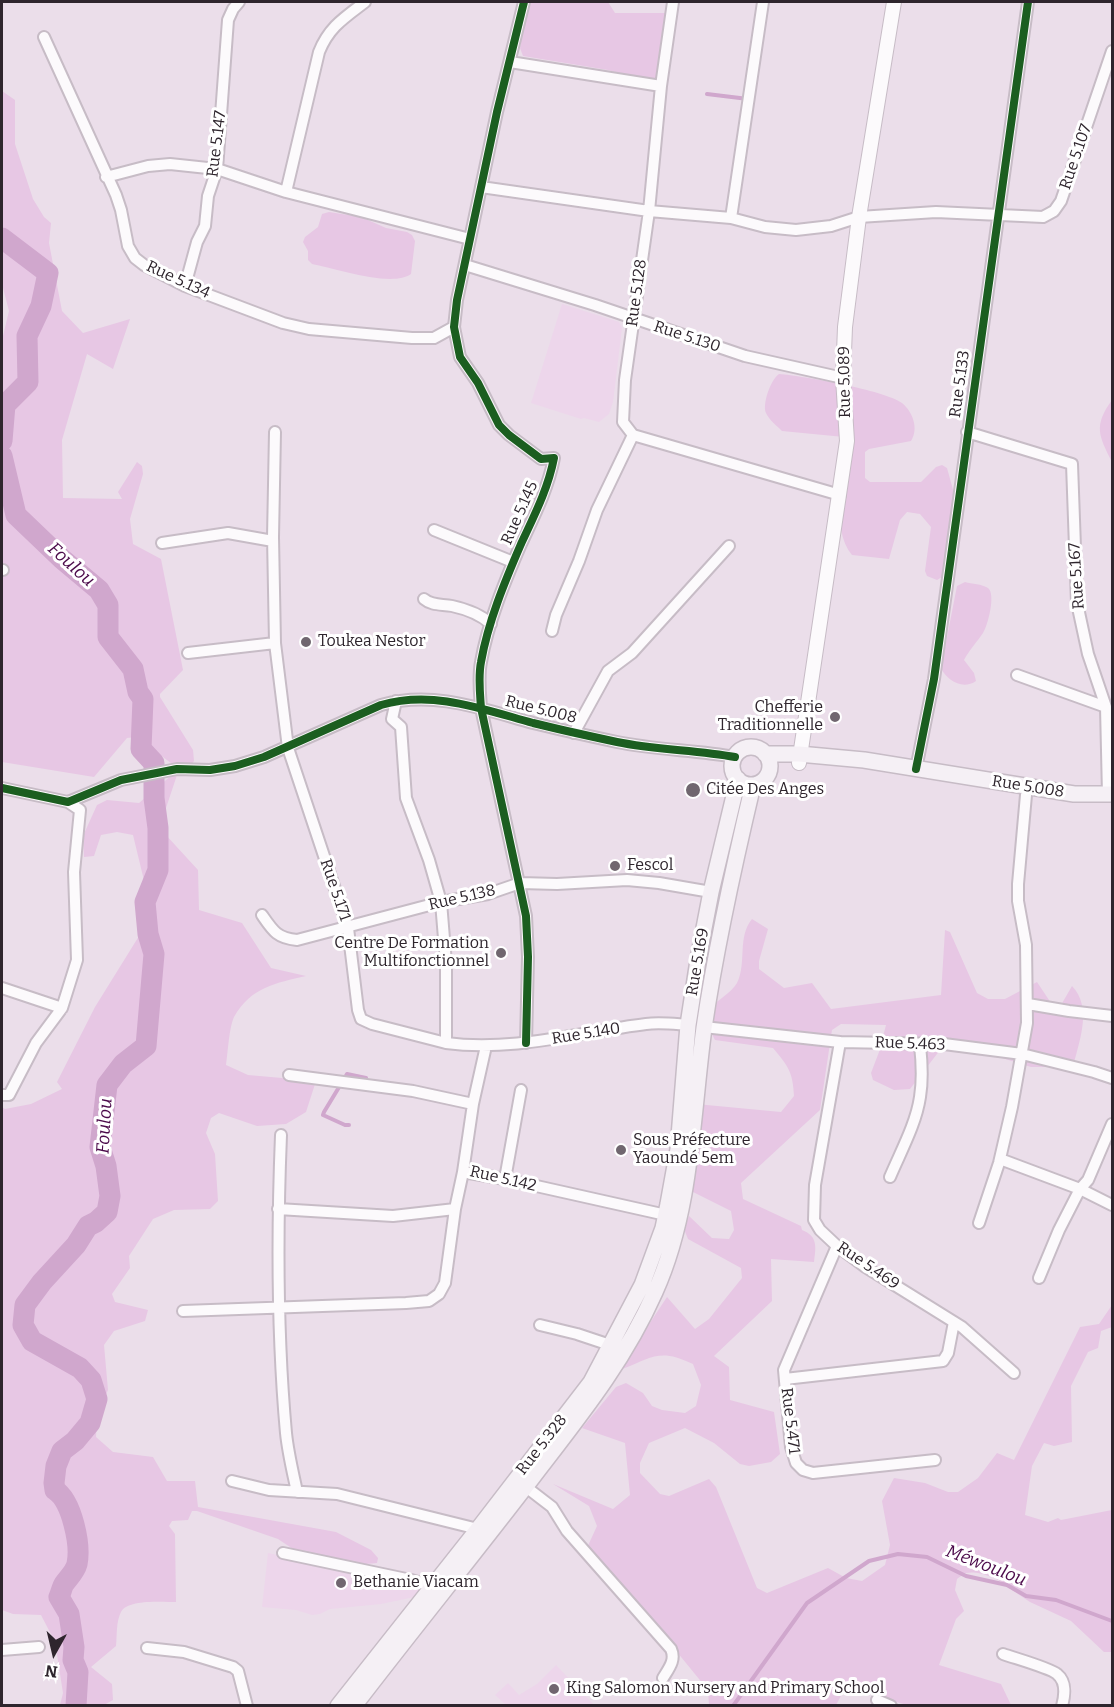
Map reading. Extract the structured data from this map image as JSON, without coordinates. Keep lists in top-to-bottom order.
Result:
{
  "streets": {
    "main road": ["Rue 5.008", "Rue 5.169", "Rue 5.328"],
    "street": [
      "Rue 5.147",
      "Rue 5.107",
      "Rue 5.134",
      "Rue 5.128",
      "Rue 5.130",
      "Rue 5.089",
      "Rue 5.133",
      "Rue 5.145",
      "Rue 5.167",
      "Rue 5.171",
      "Rue 5.138",
      "Rue 5.140",
      "Rue 5.463",
      "Rue 5.142",
      "Rue 5.469",
      "Rue 5.471"
    ]
  },
  "crossings": [
    ["Rue 5.147", "Rue 5.134"],
    ["Rue 5.107", "Rue 5.128"],
    ["Rue 5.107", "Rue 5.089"],
    ["Rue 5.107", "Rue 5.133"],
    ["Rue 5.107", "Rue 5.145"],
    ["Rue 5.134", "Rue 5.145"],
    ["Rue 5.128", "Rue 5.130"],
    ["Rue 5.130", "Rue 5.089"],
    ["Rue 5.130", "Rue 5.145"],
    ["Rue 5.089", "Rue 5.008"],
    ["Rue 5.133", "Rue 5.167"],
    ["Rue 5.133", "Rue 5.008"],
    ["Rue 5.145", "Rue 5.008"],
    ["Rue 5.145", "Rue 5.138"],
    ["Rue 5.145", "Rue 5.140"],
    ["Rue 5.167", "Rue 5.008"],
    ["Rue 5.008", "Rue 5.171"],
    ["Rue 5.008", "Rue 5.169"],
    ["Rue 5.171", "Rue 5.138"],
    ["Rue 5.171", "Rue 5.140"],
    ["Rue 5.138", "Rue 5.169"],
    ["Rue 5.169", "Rue 5.140"],
    ["Rue 5.169", "Rue 5.463"],
    ["Rue 5.169", "Rue 5.328"],
    ["Rue 5.140", "Rue 5.142"],
    ["Rue 5.463", "Rue 5.469"],
    ["Rue 5.142", "Rue 5.328"],
    ["Rue 5.469", "Rue 5.471"]
  ],
  "water": ["Foulou", "Méwoulou"],
  "places": [
    "Toukea Nestor",
    "Chefferie Traditionnelle",
    "Citée Des Anges",
    "Fescol",
    "Centre De Formation Multifonctionnel",
    "Sous Préfecture Yaoundé 5em",
    "Bethanie Viacam",
    "King Salomon Nursery and Primary School"
  ],
  "north": "bottom"
}
